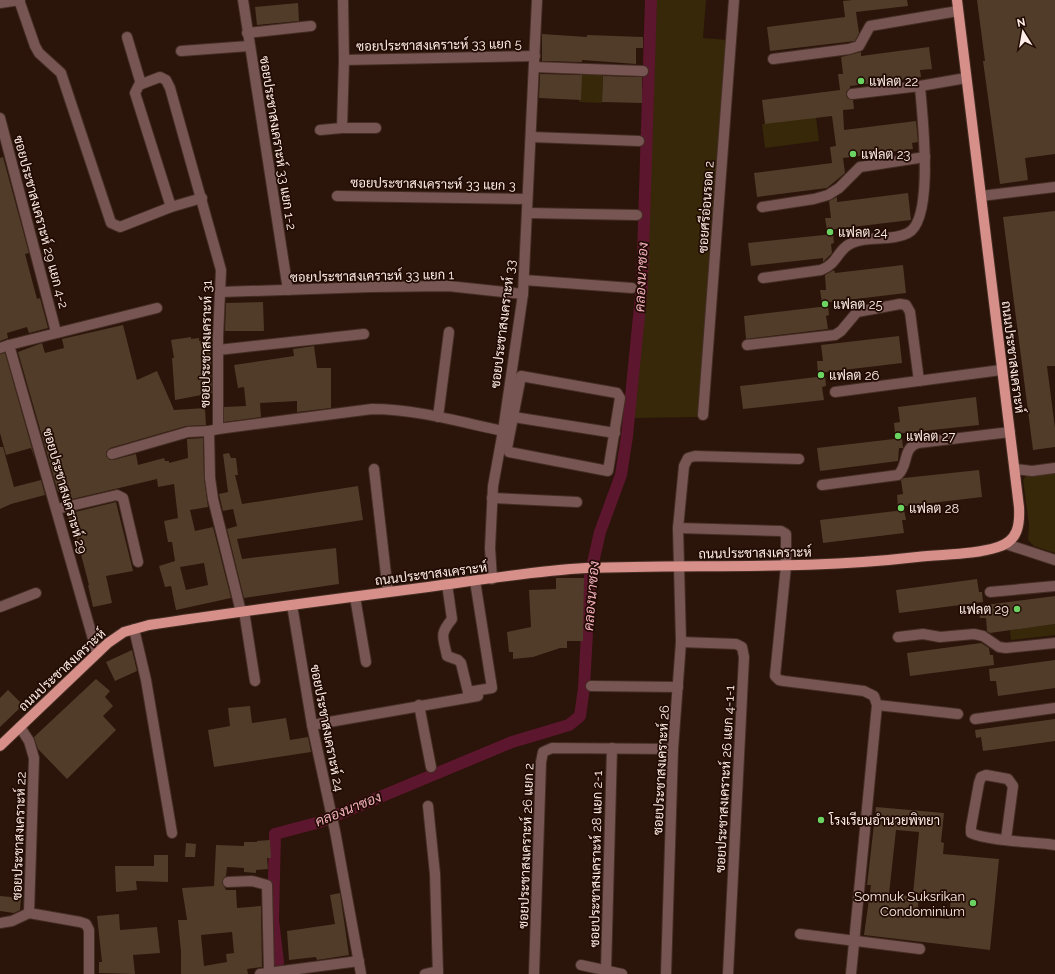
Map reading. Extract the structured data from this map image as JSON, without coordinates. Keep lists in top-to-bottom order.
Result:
{
  "streets": {
    "main road": ["ถนนประชาสงเคราะห์"],
    "street": [
      "ซอยประชาสงเคราะห์ 33 แยก 5",
      "ซอยประชาสงเคราะห์ 33 แยก 1-2",
      "ซอยประชาสงเคราะห์ 33 แยก 3",
      "ซอยศรีอ่อนรอด 2",
      "ซอยประชาสงเคราะห์ 29 แยก 4-2",
      "ซอยประชาสงเคราะห์ 33 แยก 1",
      "ซอยประชาสงเคราะห์ 33",
      "ซอยประชาสงเคราะห์ 31",
      "ซอยประชาสงเคราะห์ 29",
      "ซอยประชาสงเคราะห์ 24",
      "ซอยประชาสงเคราะห์ 26",
      "ซอยประชาสงเคราะห์ 26 แยก 4-1-1",
      "ซอยประชาสงเคราะห์ 22",
      "ซอยประชาสงเคราะห์ 26 แยก 2",
      "ซอยประชาสงเคราะห์ 28 แยก 2-1"
    ]
  },
  "crossings": [
    ["ซอยประชาสงเคราะห์ 33 แยก 5", "ซอยประชาสงเคราะห์ 33"],
    ["ซอยประชาสงเคราะห์ 33 แยก 1-2", "ซอยประชาสงเคราะห์ 33 แยก 1"],
    ["ซอยประชาสงเคราะห์ 33 แยก 3", "ซอยประชาสงเคราะห์ 33"],
    ["ซอยประชาสงเคราะห์ 33 แยก 1", "ซอยประชาสงเคราะห์ 33"],
    ["ซอยประชาสงเคราะห์ 33 แยก 1", "ซอยประชาสงเคราะห์ 31"],
    ["ซอยประชาสงเคราะห์ 33", "ถนนประชาสงเคราะห์"],
    ["ซอยประชาสงเคราะห์ 31", "ถนนประชาสงเคราะห์"],
    ["ถนนประชาสงเคราะห์", "ซอยประชาสงเคราะห์ 29"],
    ["ถนนประชาสงเคราะห์", "ซอยประชาสงเคราะห์ 24"],
    ["ถนนประชาสงเคราะห์", "ซอยประชาสงเคราะห์ 26"],
    ["ถนนประชาสงเคราะห์", "ซอยประชาสงเคราะห์ 22"],
    ["ซอยประชาสงเคราะห์ 26", "ซอยประชาสงเคราะห์ 26 แยก 4-1-1"],
    ["ซอยประชาสงเคราะห์ 26", "ซอยประชาสงเคราะห์ 26 แยก 2"],
    ["ซอยประชาสงเคราะห์ 26 แยก 2", "ซอยประชาสงเคราะห์ 28 แยก 2-1"]
  ],
  "water": ["คลองนาซอง"],
  "places": [
    "แฟลต 22",
    "แฟลต 23",
    "แฟลต 24",
    "แฟลต 25",
    "แฟลต 26",
    "แฟลต 27",
    "แฟลต 28",
    "แฟลต 29",
    "โรงเรียนอำนวยพิทยา",
    "Somnuk Suksrikan Condominium"
  ],
  "north": "top"
}
